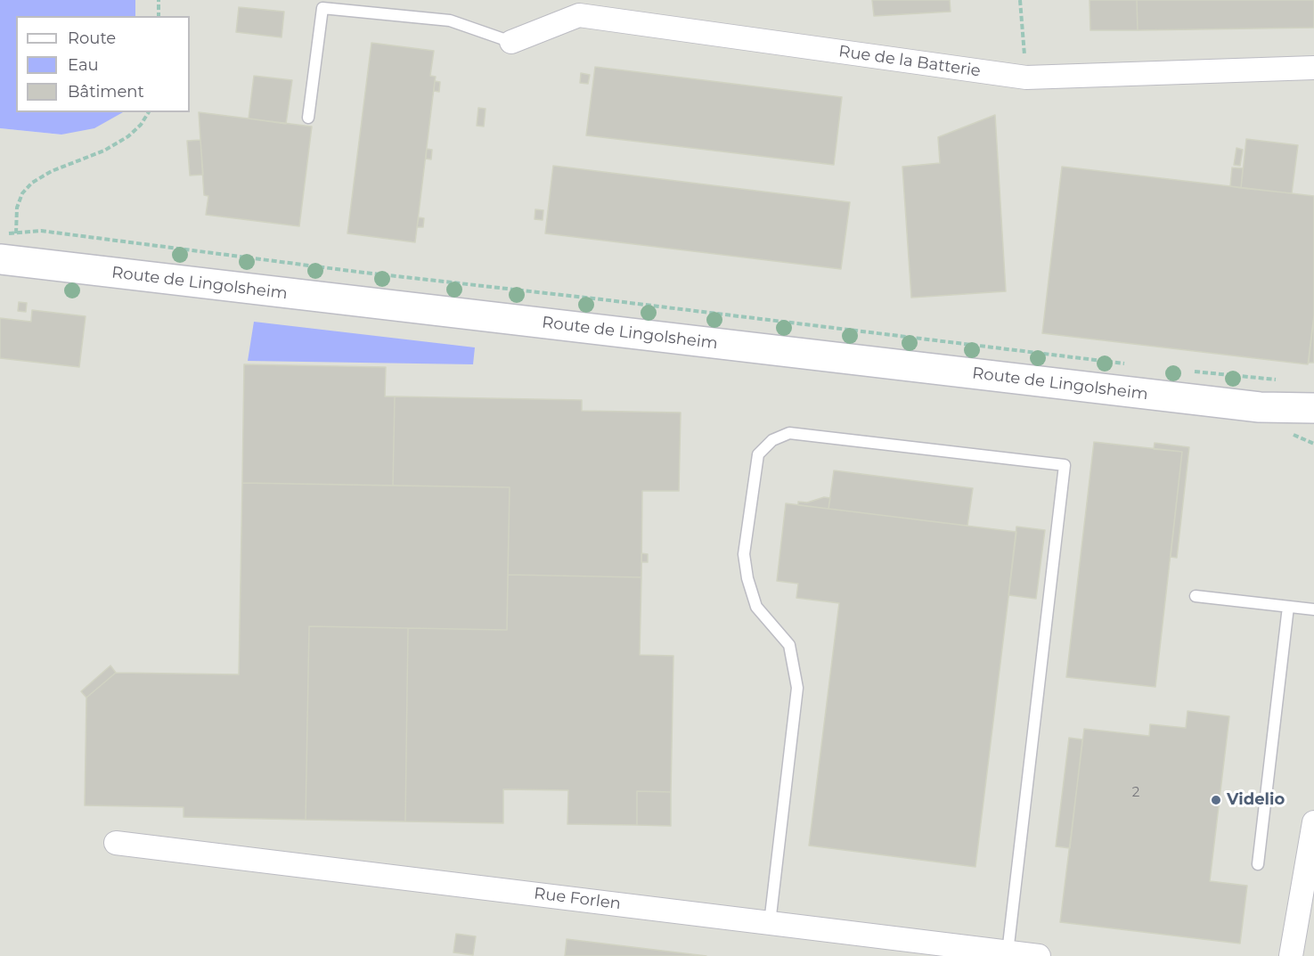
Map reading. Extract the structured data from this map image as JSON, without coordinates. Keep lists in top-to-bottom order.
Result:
{
  "streets": {
    "main road": ["Route de Lingolsheim"],
    "street": ["Rue de la Batterie", "Rue Forlen"]
  },
  "places": ["Videlio"],
  "house_numbers": ["2"],
  "legend": ["Route", "Eau", "Bâtiment"]
}
